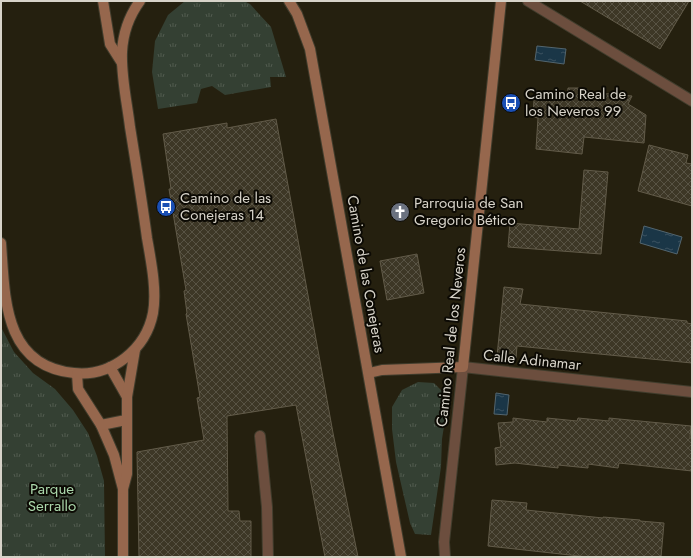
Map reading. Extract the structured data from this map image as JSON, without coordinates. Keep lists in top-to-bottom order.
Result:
{
  "streets": {
    "main road": ["Camino de las Conejeras", "Camino Real de los Neveros", "Calle Adinamar"]
  },
  "crossings": [
    ["Camino de las Conejeras", "Calle Adinamar"],
    ["Camino Real de los Neveros", "Calle Adinamar"]
  ],
  "parks": ["Parque Serrallo"],
  "places": {
    "bus stop": ["Camino Real de los Neveros 99", "Camino de las Conejeras 14"],
    "church": ["Parroquia de San Gregorio Bético"]
  }
}
